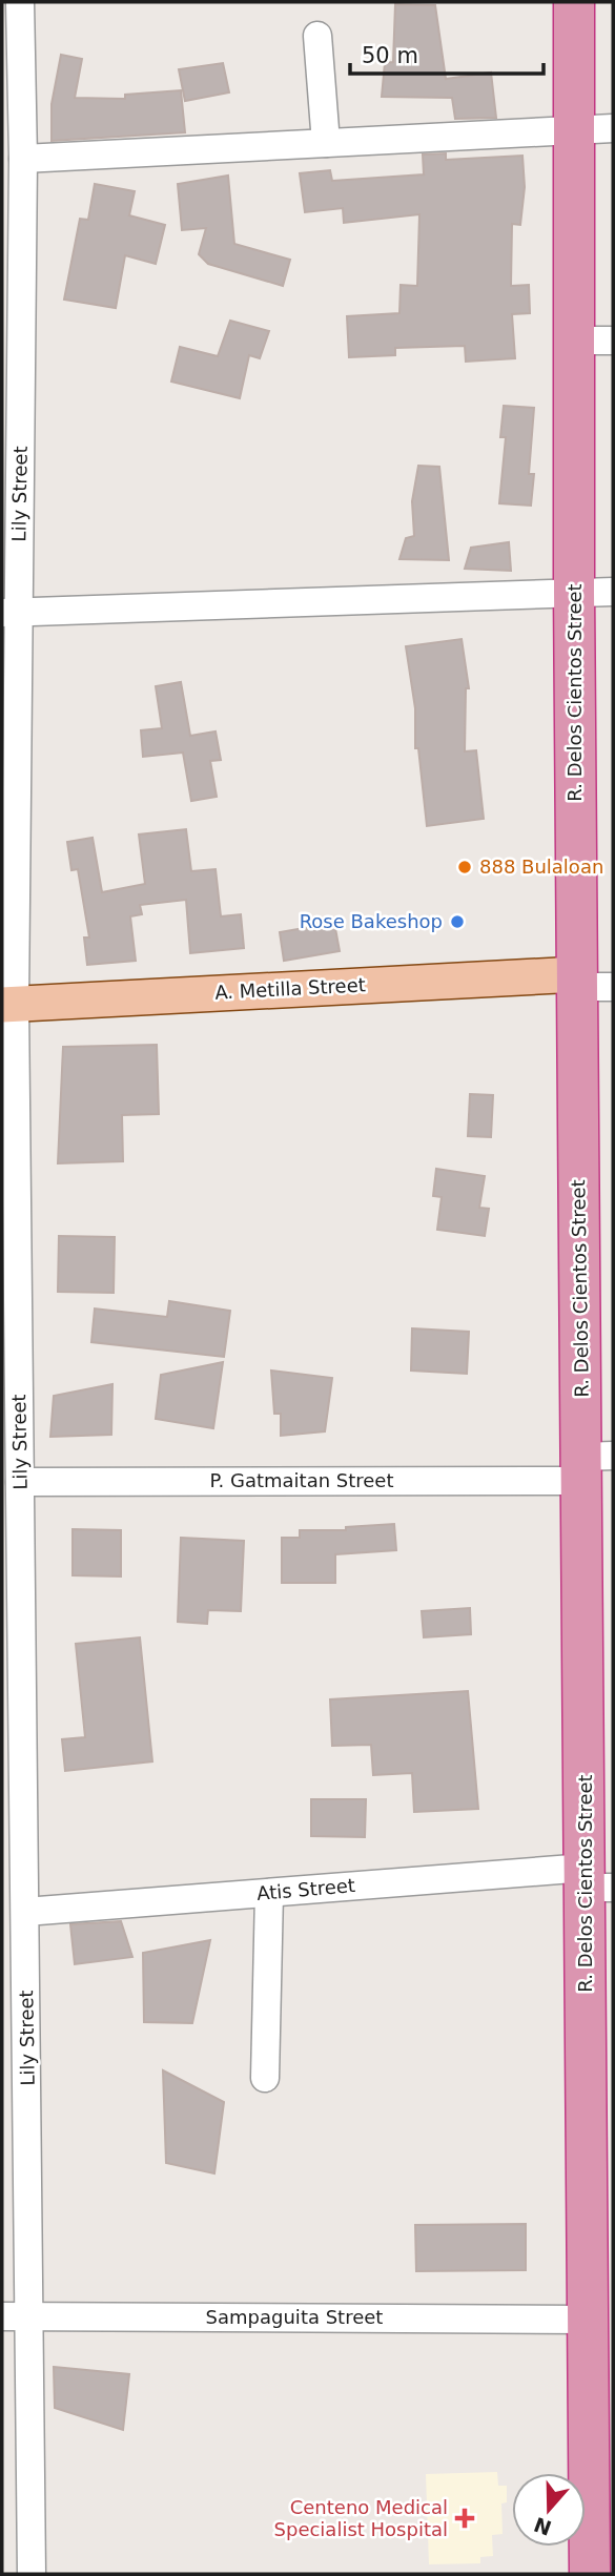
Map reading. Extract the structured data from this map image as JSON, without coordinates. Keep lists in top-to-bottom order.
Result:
{
  "streets": {
    "highway": ["R. Delos Cientos Street"],
    "main road": ["A. Metilla Street"],
    "street": [
      "Lily Street",
      "P. Gatmaitan Street",
      "Atis Street",
      "Sampaguita Street"
    ]
  },
  "crossings": [
    ["Lily Street", "A. Metilla Street"],
    ["Lily Street", "P. Gatmaitan Street"],
    ["Lily Street", "Atis Street"],
    ["Lily Street", "Sampaguita Street"],
    ["R. Delos Cientos Street", "A. Metilla Street"],
    ["R. Delos Cientos Street", "P. Gatmaitan Street"],
    ["R. Delos Cientos Street", "Atis Street"],
    ["R. Delos Cientos Street", "Sampaguita Street"]
  ],
  "places": {
    "other": ["888 Bulaloan", "Rose Bakeshop"],
    "health": ["Centeno Medical Specialist Hospital"]
  },
  "scale_bar": "50 m",
  "north": "bottom"
}
